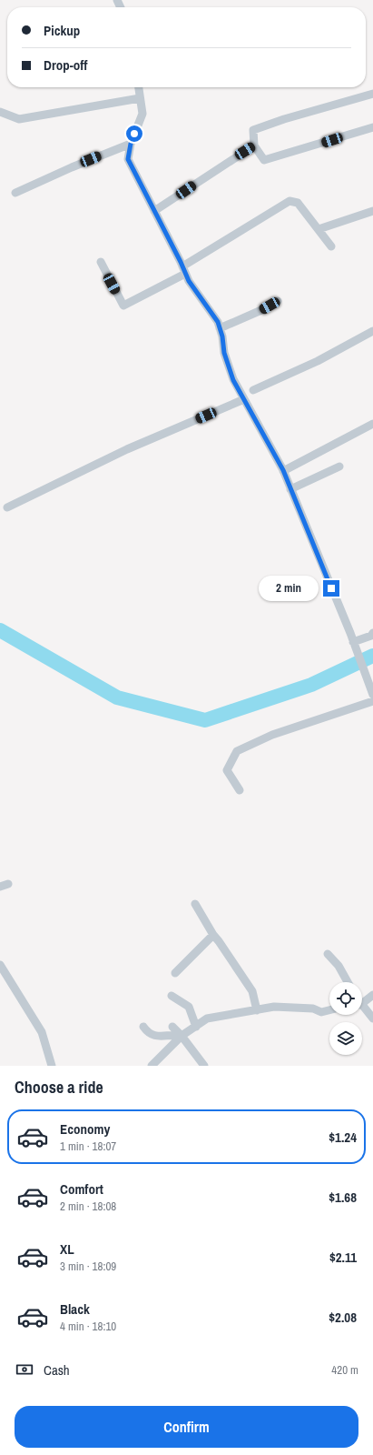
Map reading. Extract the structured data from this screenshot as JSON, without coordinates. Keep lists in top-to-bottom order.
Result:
{
  "page": {
    "banner": ["Pickup", "Drop-off"],
    "bubble": "2 min",
    "heading": "Choose a ride",
    "list": [
      {
        "name": "Economy",
        "note": "1 min · 18:07",
        "value": "$1.24"
      },
      {
        "name": "Comfort",
        "note": "2 min · 18:08",
        "value": "$1.68"
      },
      {
        "name": "XL",
        "note": "3 min · 18:09",
        "value": "$2.11"
      },
      {
        "name": "Black",
        "note": "4 min · 18:10",
        "value": "$2.08"
      }
    ],
    "pay": ["Cash", "420 m"],
    "buttons": "Confirm"
  }
}
